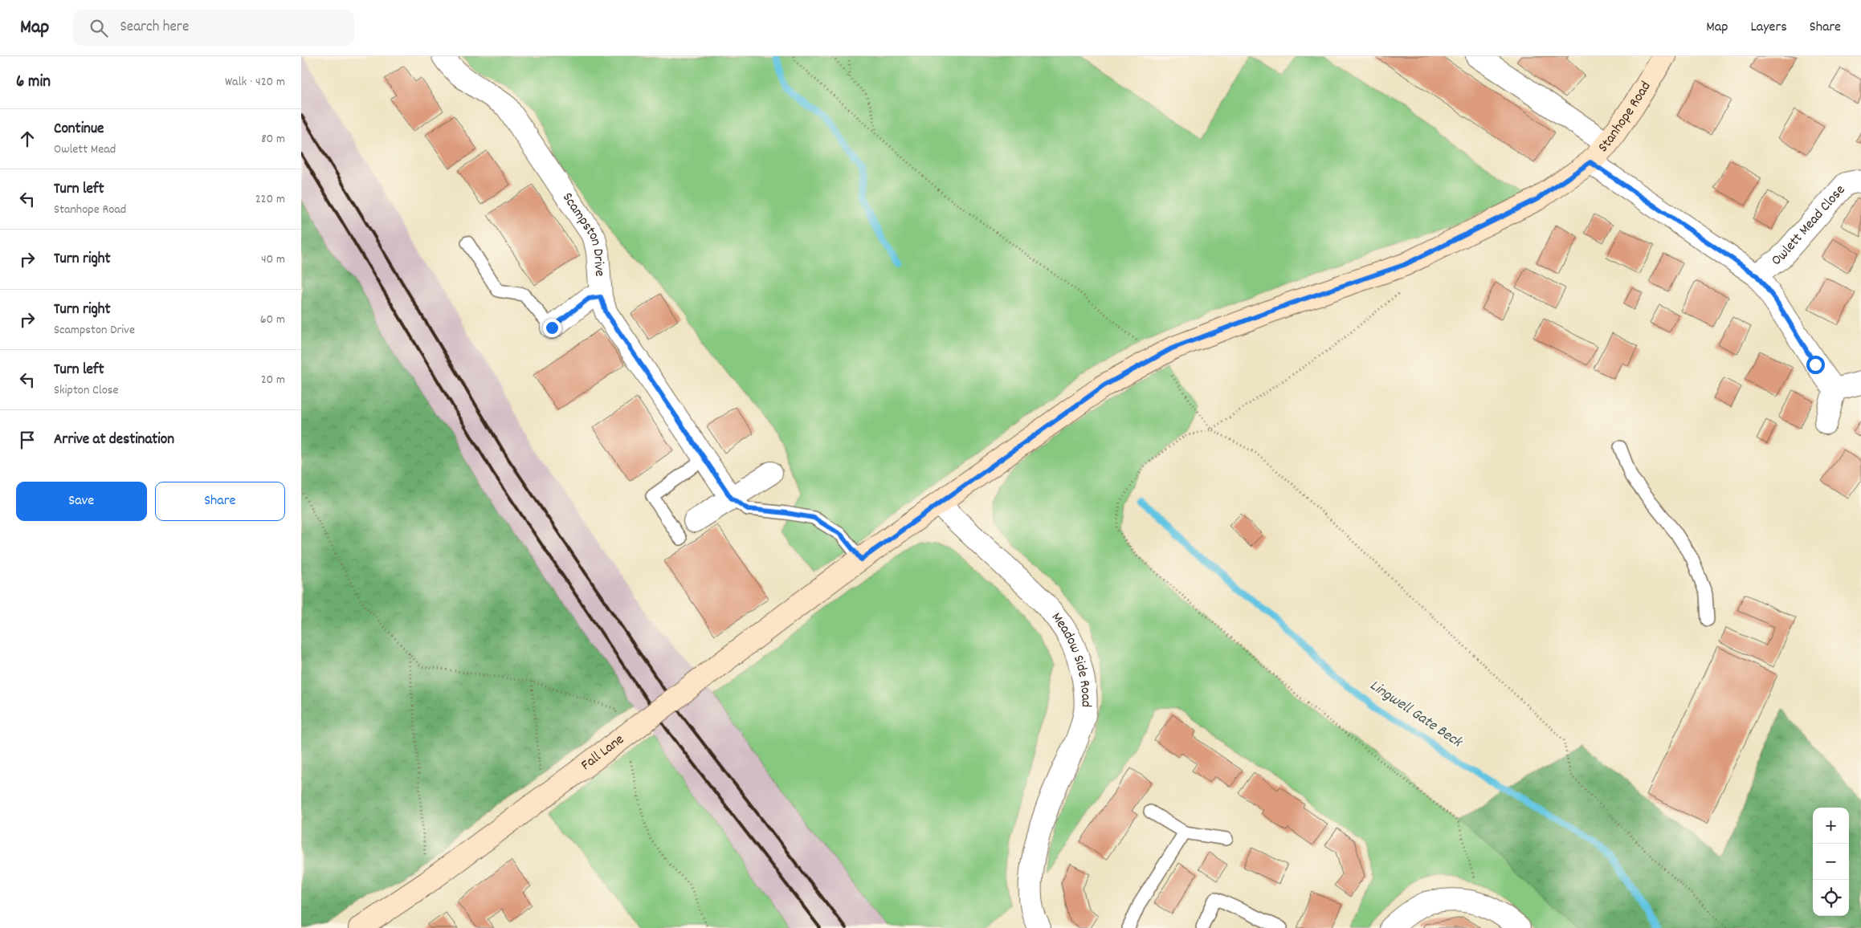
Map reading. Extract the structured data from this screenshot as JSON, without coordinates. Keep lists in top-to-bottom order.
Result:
{
  "streets": {
    "street": [
      "Stanhope Road",
      "Owlett Mead Close",
      "Scampston Drive",
      "Meadow Side Road",
      "Fall Lane"
    ]
  },
  "crossings": [
    ["Stanhope Road", "Meadow Side Road"],
    ["Stanhope Road", "Fall Lane"]
  ],
  "water": ["Lingwell Gate Beck"],
  "page": {
    "header": "Map",
    "search": "Search here",
    "nav": ["Map", "Layers", "Share"],
    "heading": ["6 min", "Walk · 420 m"],
    "list": [
      ["Continue", "Owlett Mead", "80 m"],
      ["Turn left", "Stanhope Road", "220 m"],
      ["Turn right", "40 m"],
      ["Turn right", "Scampston Drive", "60 m"],
      ["Turn left", "Skipton Close", "20 m"],
      "Arrive at destination"
    ],
    "buttons": ["Save", "Share"],
    "map_buttons": ["+", "−"]
  }
}
